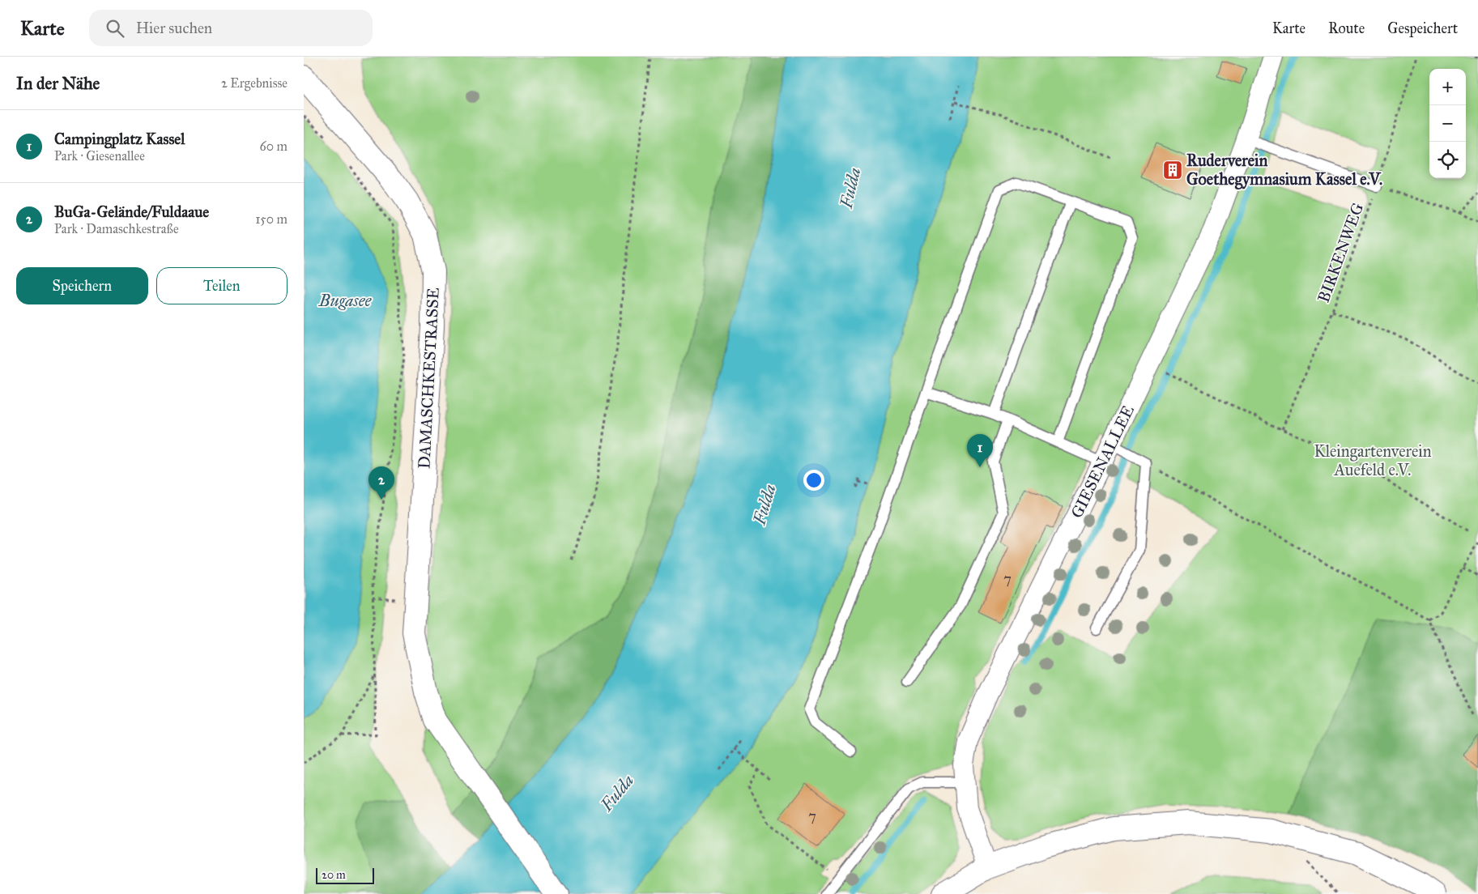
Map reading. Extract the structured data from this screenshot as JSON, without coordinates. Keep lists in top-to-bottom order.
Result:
{
  "streets": {
    "street": ["DAMASCHKESTRASSE", "GIESENALLEE"],
    "path": ["BIRKENWEG"]
  },
  "water": ["Fulda", "Bugasee"],
  "parks": ["Kleingartenverein Auefeld e.V."],
  "places": {
    "building": ["Ruderverein Goethegymnasium Kassel e.V."]
  },
  "house_numbers": ["7", "7"],
  "scale_bar": "20 m",
  "page": {
    "header": "Karte",
    "search": "Hier suchen",
    "nav": ["Karte", "Route", "Gespeichert"],
    "heading": ["In der Nähe", "2 Ergebnisse"],
    "map_buttons": ["+", "−"],
    "list": [
      {
        "mark": "1",
        "name": "Campingplatz Kassel",
        "note": "Park · Giesenallee",
        "value": "60 m"
      },
      {
        "mark": "2",
        "name": "BuGa-Gelände/Fuldaaue",
        "note": "Park · Damaschkestraße",
        "value": "150 m"
      }
    ],
    "buttons": ["Speichern", "Teilen"],
    "pins": ["1", "2"],
    "scale": "20 m"
  }
}
